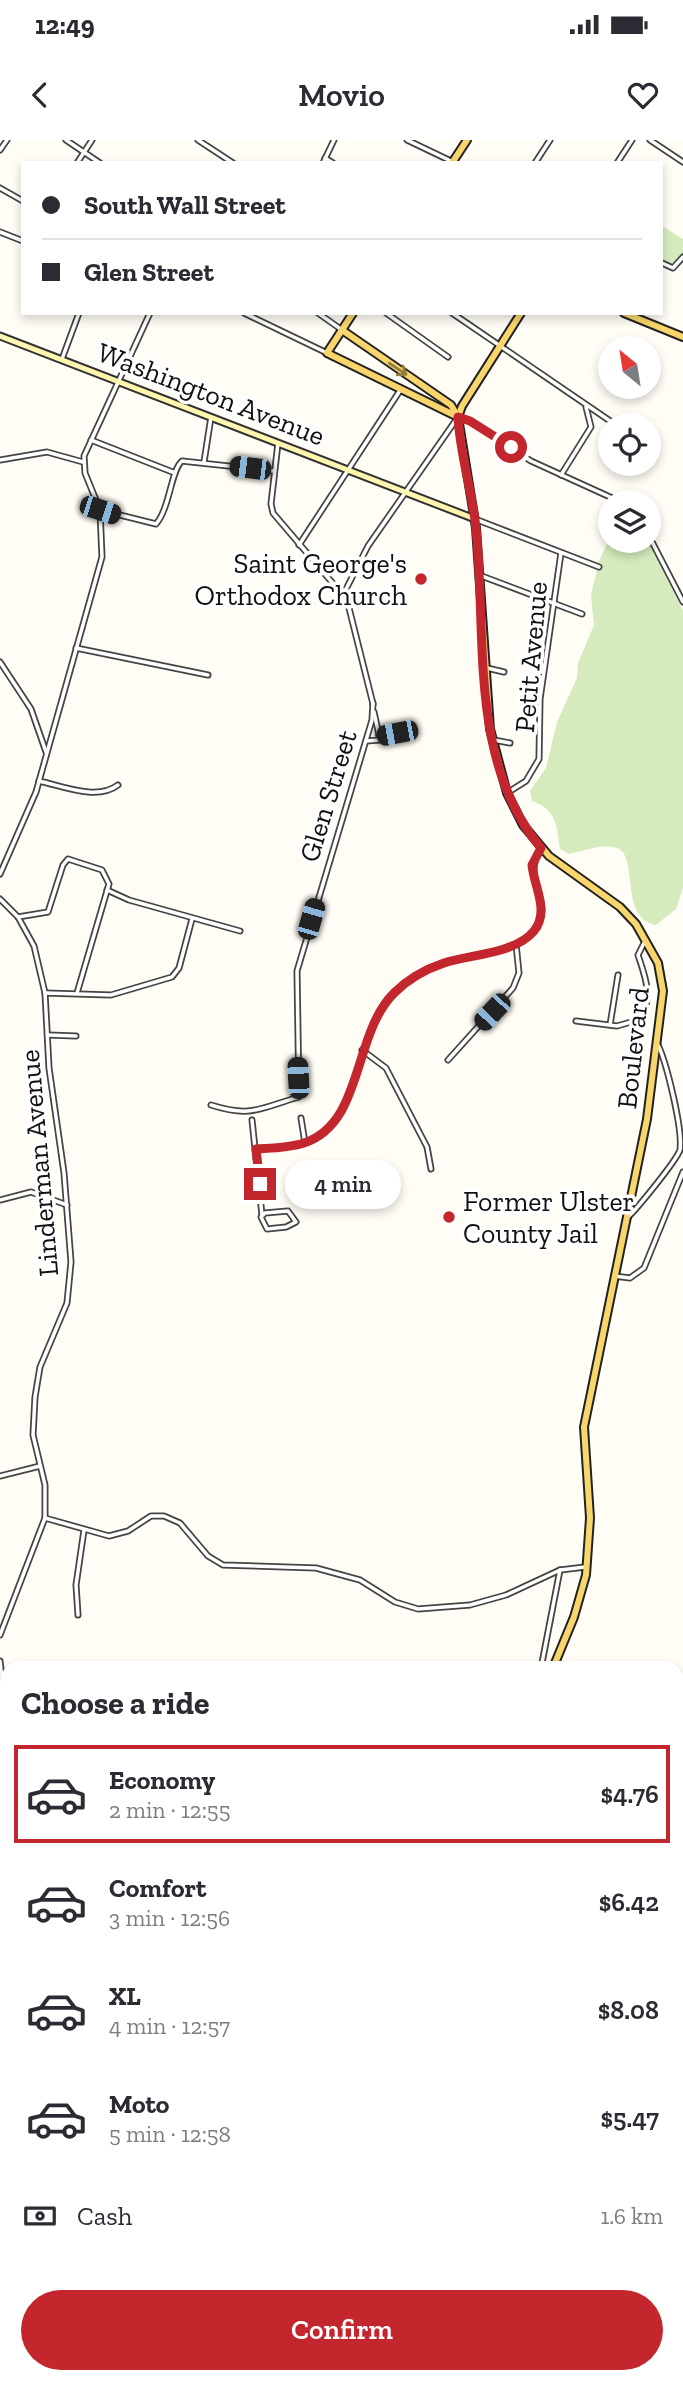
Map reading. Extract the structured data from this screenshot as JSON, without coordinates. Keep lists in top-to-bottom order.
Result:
{
  "streets": {
    "main road": ["Washington Avenue", "Boulevard"],
    "street": ["Petit Avenue", "Glen Street", "Linderman Avenue"]
  },
  "crossings": [
    ["Washington Avenue", "Boulevard"],
    ["Petit Avenue", "Boulevard"]
  ],
  "places": ["Saint George's Orthodox Church", "Former Ulster County Jail"],
  "north": "top left",
  "page": {
    "status": "12:49",
    "header": "Movio",
    "banner": ["South Wall Street", "Glen Street"],
    "bubble": "4 min",
    "heading": "Choose a ride",
    "list": [
      {
        "name": "Economy",
        "note": "2 min · 12:55",
        "value": "$4.76"
      },
      {
        "name": "Comfort",
        "note": "3 min · 12:56",
        "value": "$6.42"
      },
      {
        "name": "XL",
        "note": "4 min · 12:57",
        "value": "$8.08"
      },
      {
        "name": "Moto",
        "note": "5 min · 12:58",
        "value": "$5.47"
      }
    ],
    "pay": ["Cash", "1.6 km"],
    "buttons": "Confirm"
  }
}
